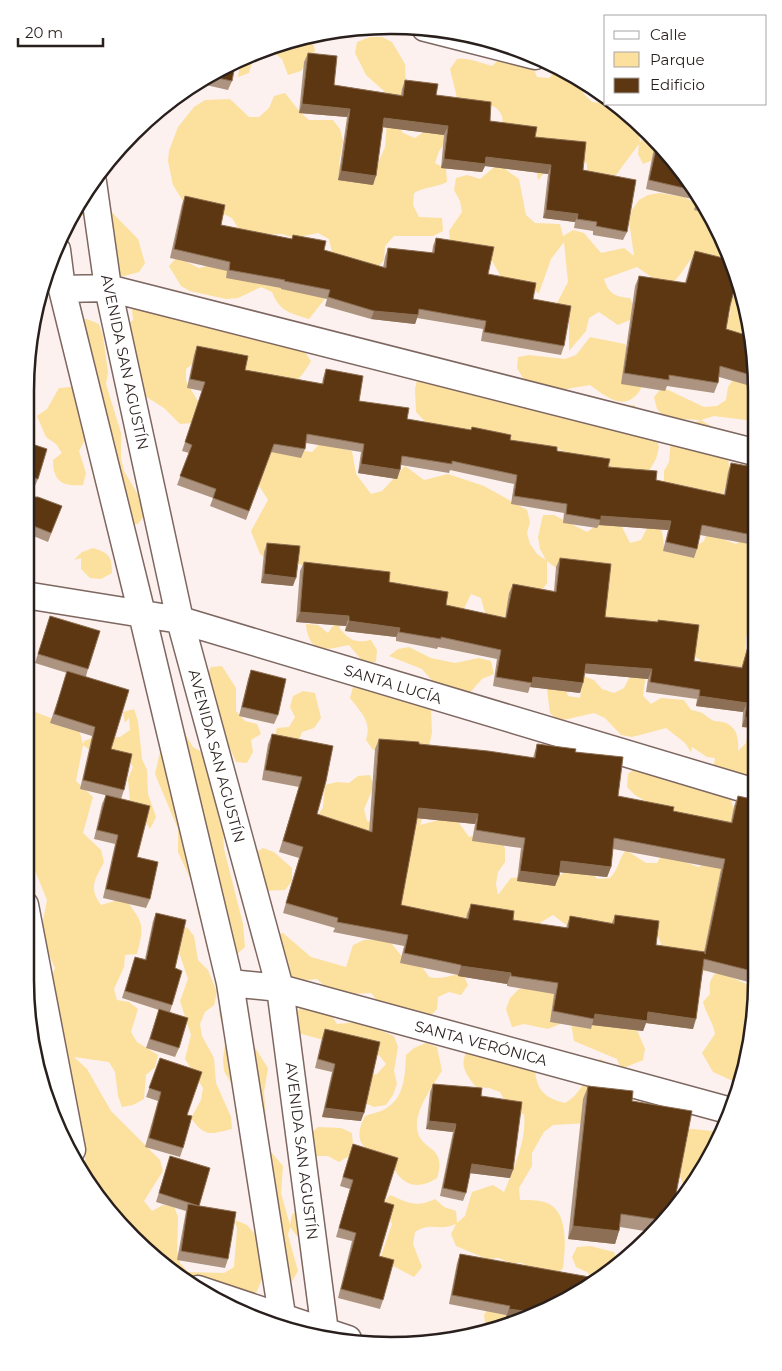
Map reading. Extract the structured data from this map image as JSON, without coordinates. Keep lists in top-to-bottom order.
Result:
{
  "streets": {
    "street": ["AVENIDA SAN AGUSTÍN", "SANTA LUCÍA", "SANTA VERÓNICA"]
  },
  "crossings": [
    ["AVENIDA SAN AGUSTÍN", "SANTA LUCÍA"],
    ["AVENIDA SAN AGUSTÍN", "SANTA VERÓNICA"]
  ],
  "legend": ["Calle", "Parque", "Edificio"],
  "scale_bar": "20 m"
}
